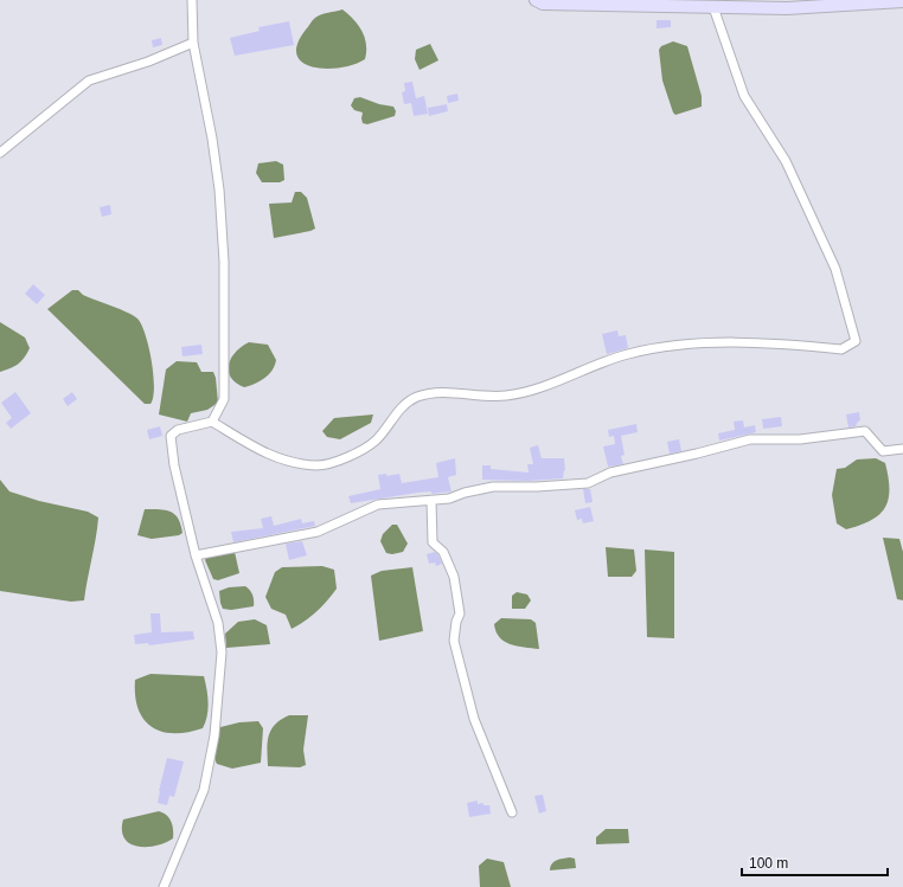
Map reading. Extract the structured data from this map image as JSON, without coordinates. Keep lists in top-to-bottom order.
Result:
{
  "scale_bar": "100 m"
}
